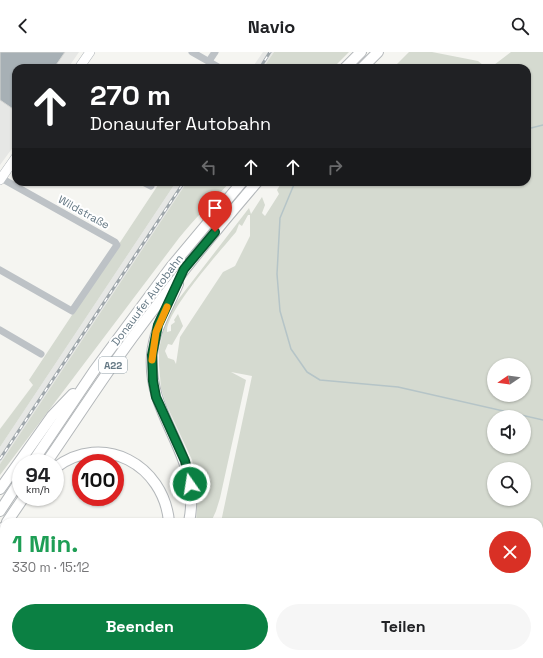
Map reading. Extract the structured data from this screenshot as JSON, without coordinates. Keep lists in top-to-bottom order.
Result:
{
  "streets": {
    "highway": ["Donauufer Autobahn", "A22"],
    "street": ["Wildstraße"]
  },
  "north": "left",
  "page": {
    "header": "Navio",
    "turn": ["270 m", "Donauufer Autobahn"],
    "speed": "94 km/h",
    "limit": "100",
    "heading": ["1 Min.", "330 m · 15:12"],
    "buttons": ["Beenden", "Teilen"]
  }
}
